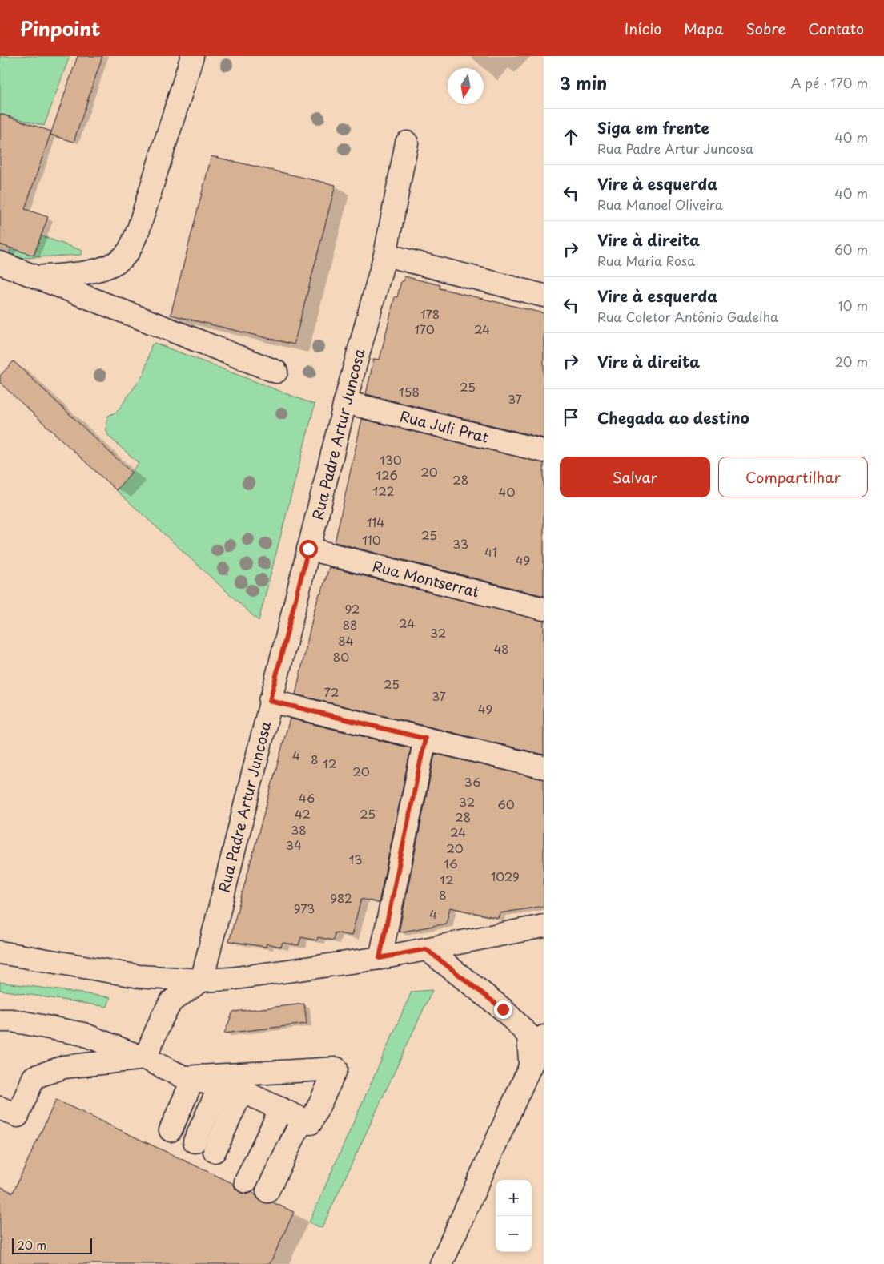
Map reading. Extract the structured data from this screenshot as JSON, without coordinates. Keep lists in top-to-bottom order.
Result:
{
  "streets": {
    "street": ["Rua Juli Prat", "Rua Padre Artur Juncosa", "Rua Montserrat"]
  },
  "crossings": [
    ["Rua Juli Prat", "Rua Padre Artur Juncosa"],
    ["Rua Padre Artur Juncosa", "Rua Montserrat"]
  ],
  "house_numbers": [
    "178",
    "170",
    "24",
    "25",
    "158",
    "37",
    "130",
    "20",
    "126",
    "28",
    "122",
    "40",
    "114",
    "25",
    "110",
    "33",
    "41",
    "49",
    "92",
    "24",
    "88",
    "32",
    "84",
    "48",
    "80",
    "25",
    "72",
    "37",
    "49",
    "4",
    "8",
    "12",
    "20",
    "36",
    "46",
    "32",
    "60",
    "42",
    "25",
    "28",
    "38",
    "24",
    "34",
    "20",
    "13",
    "16",
    "1029",
    "12",
    "8",
    "982",
    "973",
    "4"
  ],
  "scale_bar": "20 m",
  "north": "bottom",
  "page": {
    "header": "Pinpoint",
    "nav": [
      "Início",
      "Mapa",
      "Sobre",
      "Contato"
    ],
    "heading": ["3 min", "A pé · 170 m"],
    "list": [
      ["Siga em frente", "Rua Padre Artur Juncosa", "40 m"],
      ["Vire à esquerda", "Rua Manoel Oliveira", "40 m"],
      ["Vire à direita", "Rua Maria Rosa", "60 m"],
      ["Vire à esquerda", "Rua Coletor Antônio Gadelha", "10 m"],
      ["Vire à direita", "20 m"],
      "Chegada ao destino"
    ],
    "buttons": ["Salvar", "Compartilhar"],
    "map_buttons": ["+", "−"],
    "scale": "20 m"
  }
}
